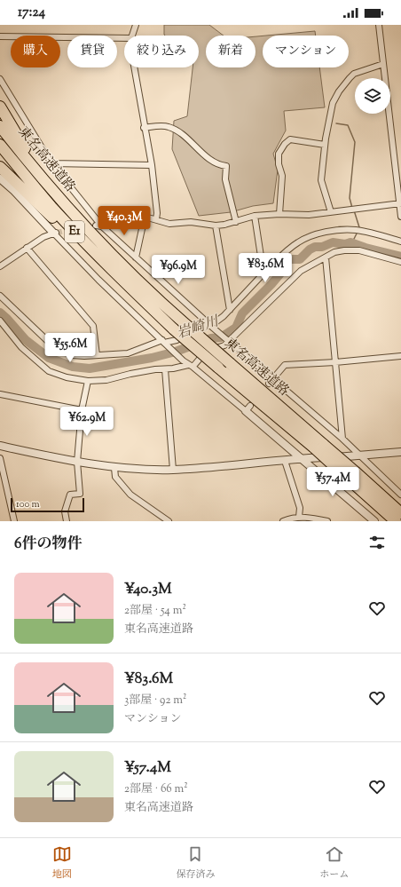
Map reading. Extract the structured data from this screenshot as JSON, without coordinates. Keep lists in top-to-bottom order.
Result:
{
  "streets": {
    "highway": ["東名高速道路", "E1"]
  },
  "water": ["岩崎川"],
  "scale_bar": "100 m",
  "page": {
    "status": "17:24",
    "chip": [
      "購入",
      "賃貸",
      "絞り込み",
      "新着",
      "マンション"
    ],
    "price": [
      "¥40.3M",
      "¥83.6M",
      "¥96.9M",
      "¥55.6M",
      "¥62.9M",
      "¥57.4M"
    ],
    "scale": "100 m",
    "heading": "6件の物件",
    "list": [
      {
        "name": "¥40.3M",
        "note": "2部屋 · 54 m² · 東名高速道路"
      },
      {
        "name": "¥83.6M",
        "note": "3部屋 · 92 m² · マンション"
      },
      {
        "name": "¥57.4M",
        "note": "2部屋 · 66 m² · 東名高速道路"
      }
    ],
    "tabs": ["地図", "保存済み", "ホーム"]
  }
}
